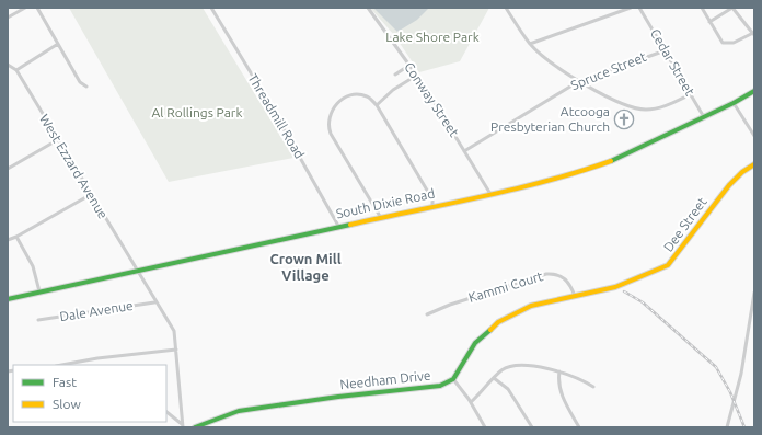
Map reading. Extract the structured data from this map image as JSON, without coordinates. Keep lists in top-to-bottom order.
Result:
{
  "streets": {
    "main road": ["South Dixie Road", "Dee Street", "Needham Drive"],
    "street": [
      "Cedar Street",
      "Spruce Street",
      "Conway Street",
      "Threadmill Road",
      "West Ezzard Avenue",
      "Kammi Court",
      "Dale Avenue"
    ]
  },
  "crossings": [
    ["Cedar Street", "Spruce Street"],
    ["Cedar Street", "South Dixie Road"],
    ["Spruce Street", "Conway Street"],
    ["Conway Street", "South Dixie Road"],
    ["Threadmill Road", "South Dixie Road"],
    ["West Ezzard Avenue", "South Dixie Road"],
    ["West Ezzard Avenue", "Dale Avenue"],
    ["Dee Street", "Kammi Court"]
  ],
  "districts": ["Crown Mill Village"],
  "parks": ["Lake Shore Park", "Al Rollings Park"],
  "places": {
    "church": ["Atcooga Presbyterian Church"]
  },
  "legend": ["Fast", "Slow"]
}
